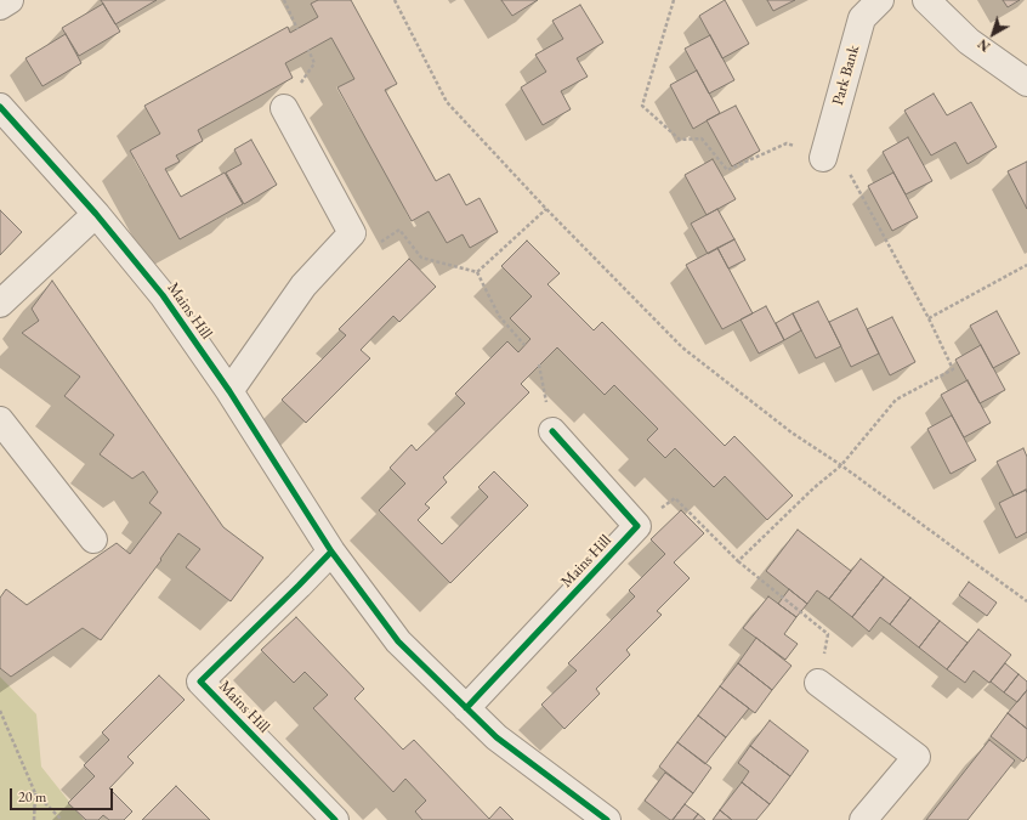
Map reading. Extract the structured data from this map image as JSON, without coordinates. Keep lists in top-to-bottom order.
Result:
{
  "streets": {
    "street": ["Park Bank", "Mains Hill"]
  },
  "scale_bar": "20 m",
  "north": "bottom left"
}
